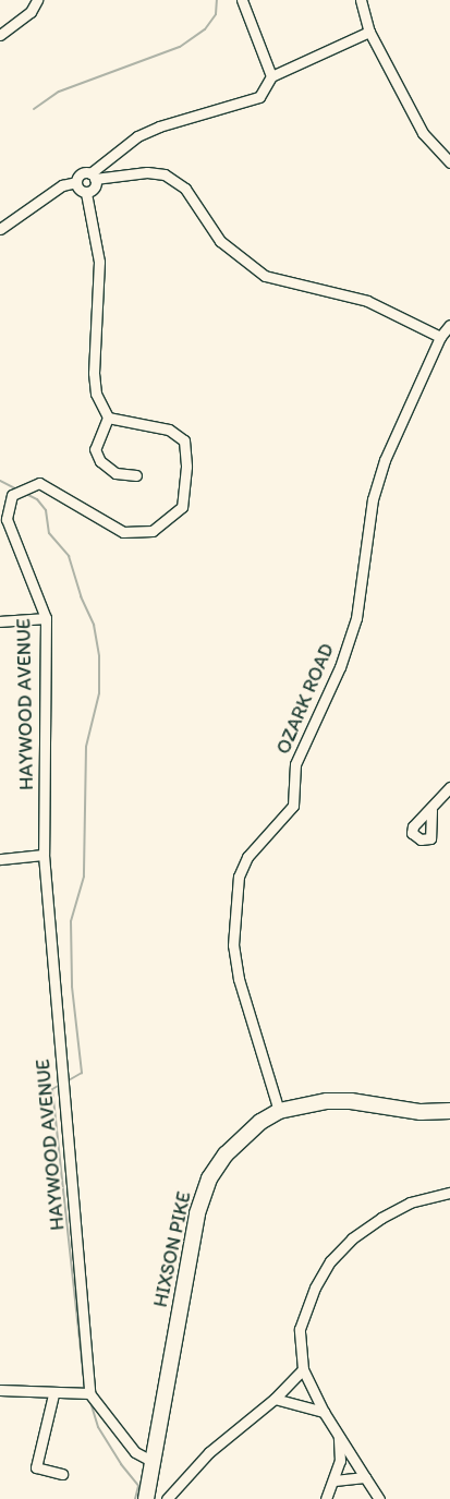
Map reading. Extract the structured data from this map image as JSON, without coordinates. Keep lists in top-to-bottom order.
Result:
{
  "streets": {
    "main road": ["HIXSON PIKE"],
    "street": ["OZARK ROAD", "HAYWOOD AVENUE"]
  },
  "crossings": [
    ["OZARK ROAD", "HIXSON PIKE"]
  ]
}
